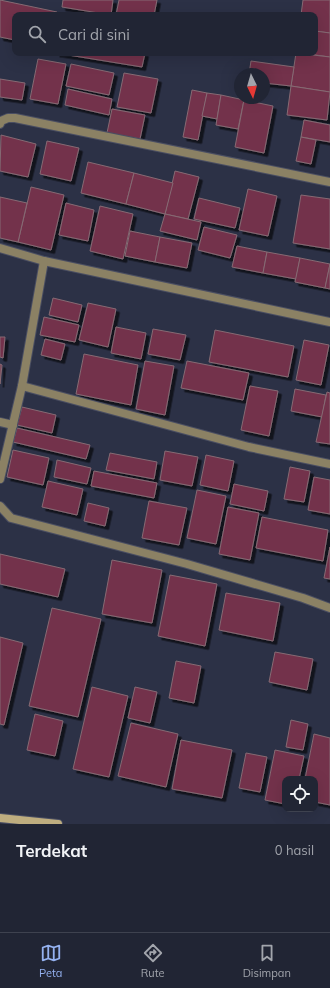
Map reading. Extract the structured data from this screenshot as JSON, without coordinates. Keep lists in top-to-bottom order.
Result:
{
  "north": "bottom",
  "page": {
    "search": "Cari di sini",
    "heading": ["Terdekat", "0 hasil"],
    "nav": ["Peta", "Rute", "Disimpan"]
  }
}
